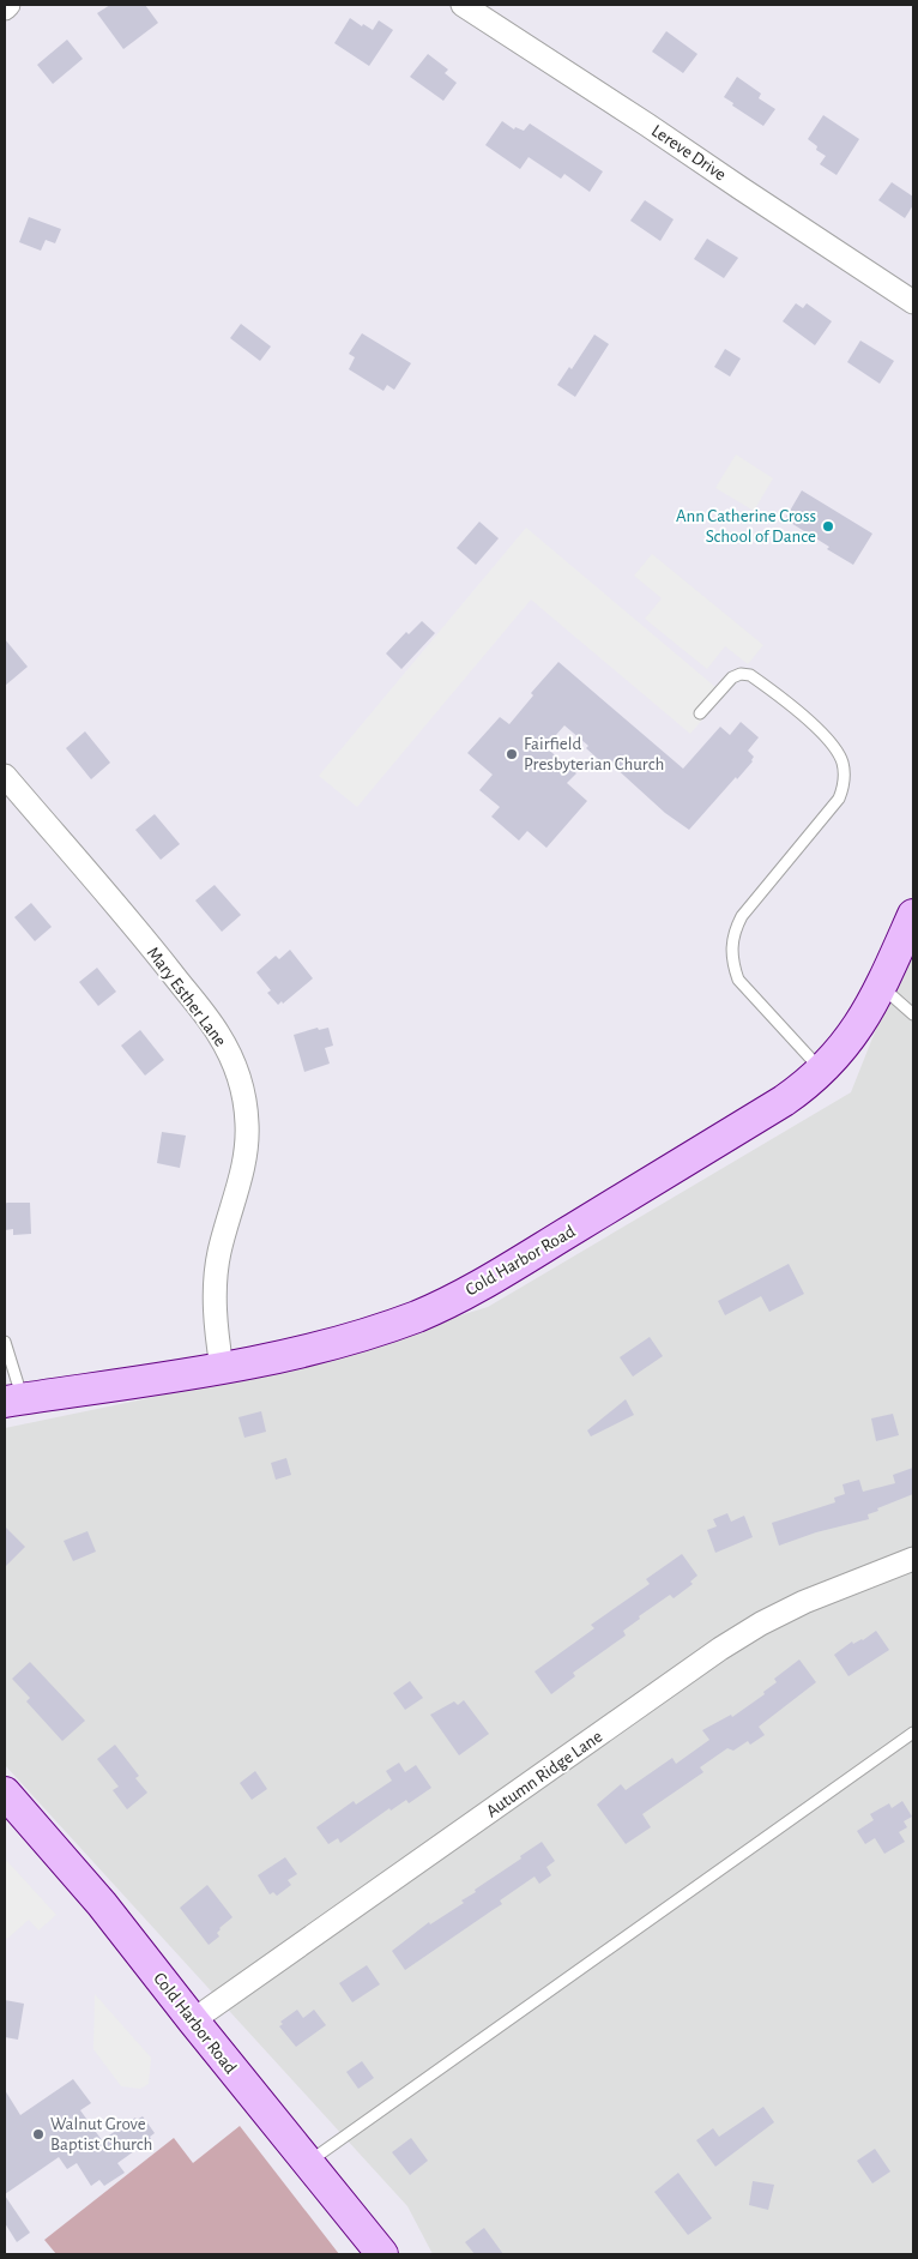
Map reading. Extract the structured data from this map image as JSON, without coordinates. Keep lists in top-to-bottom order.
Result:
{
  "streets": {
    "main road": ["Cold Harbor Road"],
    "street": ["Lereve Drive", "Mary Esther Lane", "Autumn Ridge Lane"]
  },
  "crossings": [
    ["Mary Esther Lane", "Cold Harbor Road"],
    ["Cold Harbor Road", "Autumn Ridge Lane"]
  ],
  "places": ["Ann Catherine Cross School of Dance", "Fairfield Presbyterian Church", "Walnut Grove Baptist Church"]
}
